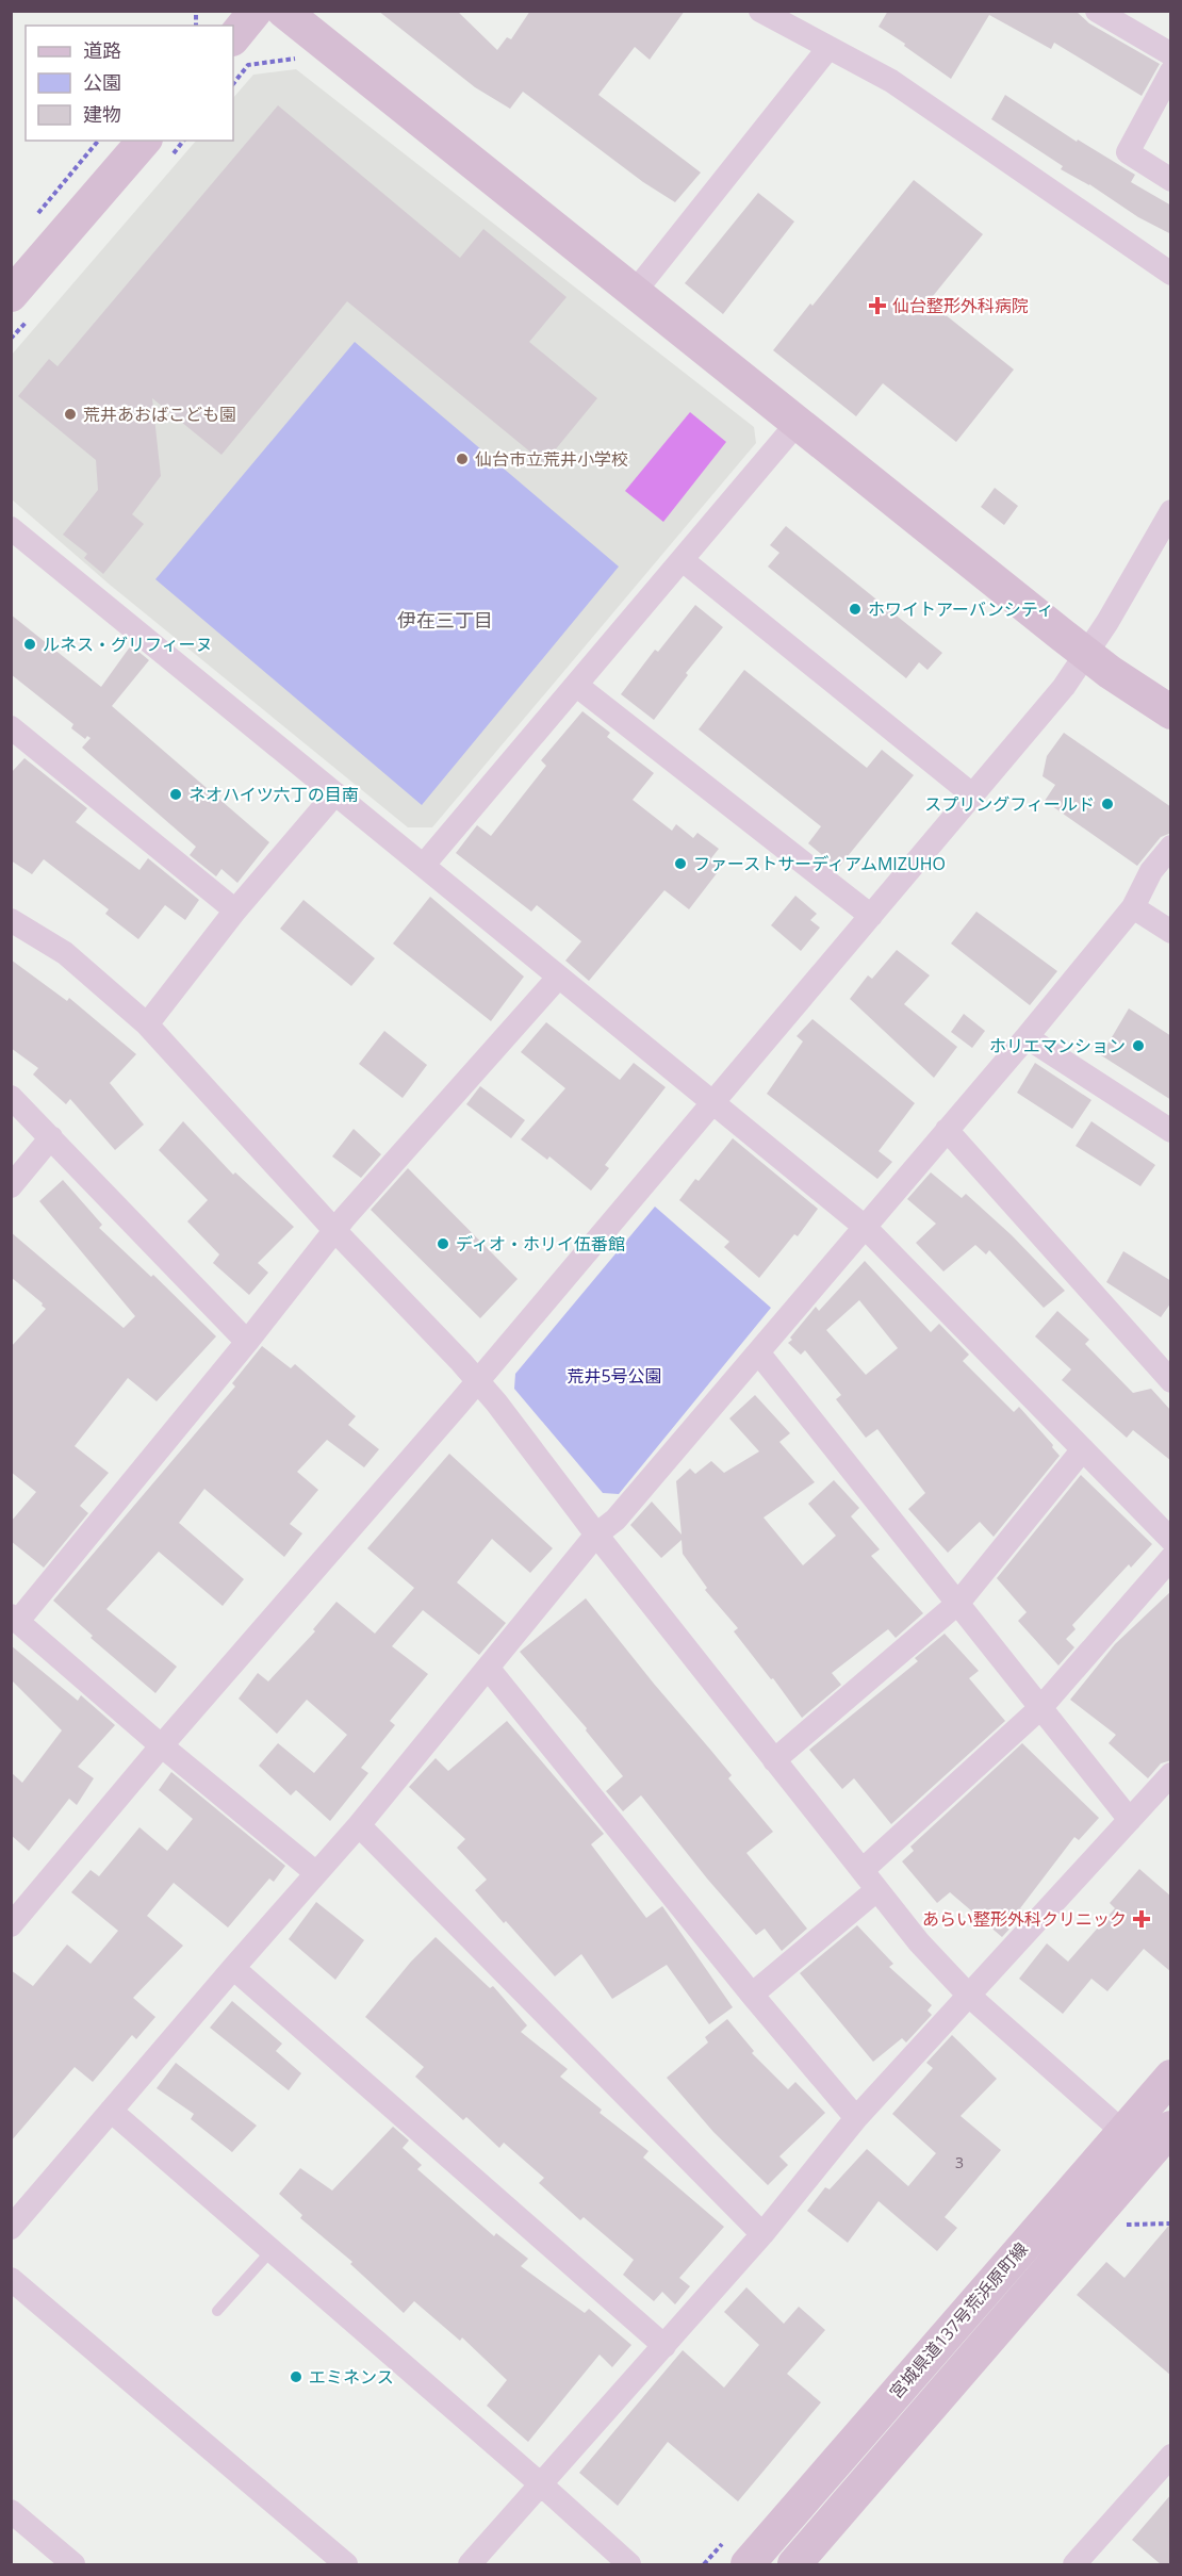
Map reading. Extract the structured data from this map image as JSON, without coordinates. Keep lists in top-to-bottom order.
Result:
{
  "streets": {
    "street": ["宮城県道137号荒浜原町線"]
  },
  "districts": ["伊在三丁目"],
  "parks": ["荒井5号公園"],
  "places": {
    "health": ["仙台整形外科病院", "あらい整形外科クリニック"],
    "other": [
      "荒井あおばこども園",
      "仙台市立荒井小学校",
      "ホワイトアーバンシティ",
      "ルネス・グリフィーヌ",
      "ネオハイツ六丁の目南",
      "スプリングフィールド",
      "ファーストサーディアムMIZUHO",
      "ホリエマンション",
      "ディオ・ホリイ伍番館",
      "エミネンス"
    ]
  },
  "house_numbers": ["3"],
  "legend": ["道路", "公園", "建物"]
}
